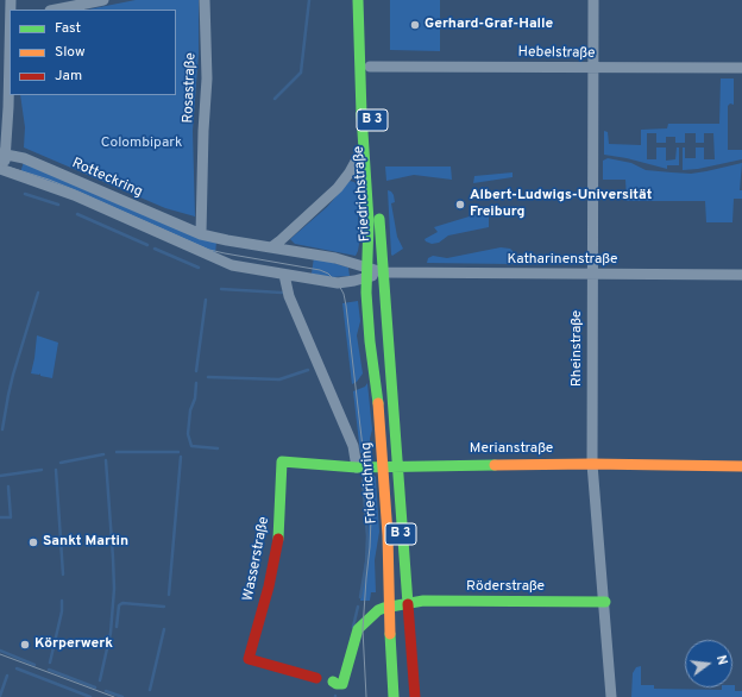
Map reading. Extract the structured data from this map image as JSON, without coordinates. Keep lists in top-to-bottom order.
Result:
{
  "streets": {
    "main road": [
      "B 3",
      "Friedrichstraße",
      "Merianstraße",
      "Friedrichring",
      "Wasserstraße",
      "Röderstraße"
    ],
    "street": [
      "Hebelstraße",
      "Rosastraße",
      "Rotteckring",
      "Katharinenstraße",
      "Rheinstraße"
    ]
  },
  "crossings": [
    ["Hebelstraße", "Friedrichstraße"],
    ["Hebelstraße", "Rheinstraße"],
    ["Rosastraße", "Rotteckring"],
    ["Rotteckring", "Friedrichstraße"],
    ["Rotteckring", "Katharinenstraße"],
    ["Rotteckring", "Friedrichring"],
    ["Friedrichstraße", "Katharinenstraße"],
    ["Friedrichstraße", "Friedrichring"],
    ["Katharinenstraße", "Rheinstraße"],
    ["Katharinenstraße", "Friedrichring"],
    ["Rheinstraße", "Merianstraße"],
    ["Rheinstraße", "Röderstraße"],
    ["Merianstraße", "Friedrichring"],
    ["Merianstraße", "Wasserstraße"],
    ["Friedrichring", "Röderstraße"]
  ],
  "parks": ["Colombipark"],
  "places": [
    "Gerhard-Graf-Halle",
    "Albert-Ludwigs-Universität Freiburg",
    "Sankt Martin",
    "Körperwerk"
  ],
  "legend": ["Fast", "Slow", "Jam"],
  "north": "right"
}
